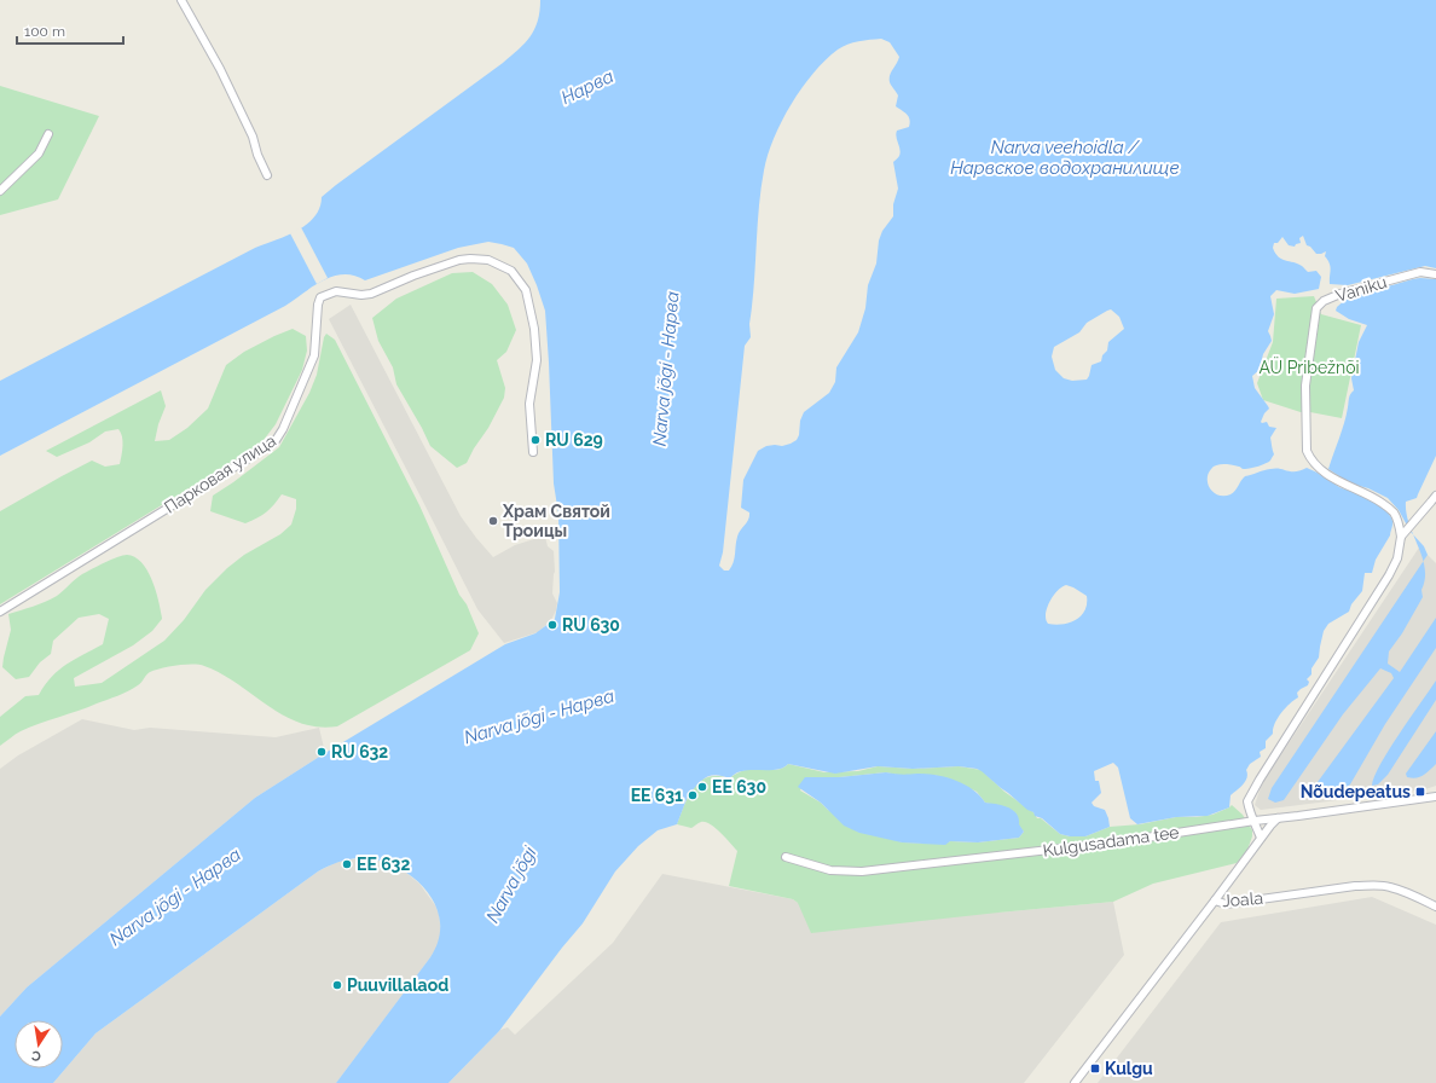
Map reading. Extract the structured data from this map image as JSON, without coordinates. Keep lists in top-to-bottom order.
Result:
{
  "streets": {
    "street": [
      "Vaniku",
      "Парковая улица",
      "Kulgusadama tee",
      "Joala"
    ]
  },
  "water": [
    "Нарва",
    "Narva veehoidla / Нарвское водохранилище",
    "Narva jõgi - Нарва",
    "Narva jõgi"
  ],
  "parks": ["AÜ Pribežnõi"],
  "places": {
    "other": [
      "RU 629",
      "Храм Святой Троицы",
      "RU 630",
      "RU 632",
      "EE 630",
      "EE 631",
      "EE 632",
      "Puuvillalaod"
    ],
    "transit": ["Nõudepeatus", "Kulgu"]
  },
  "scale_bar": "100 m",
  "north": "bottom"
}
